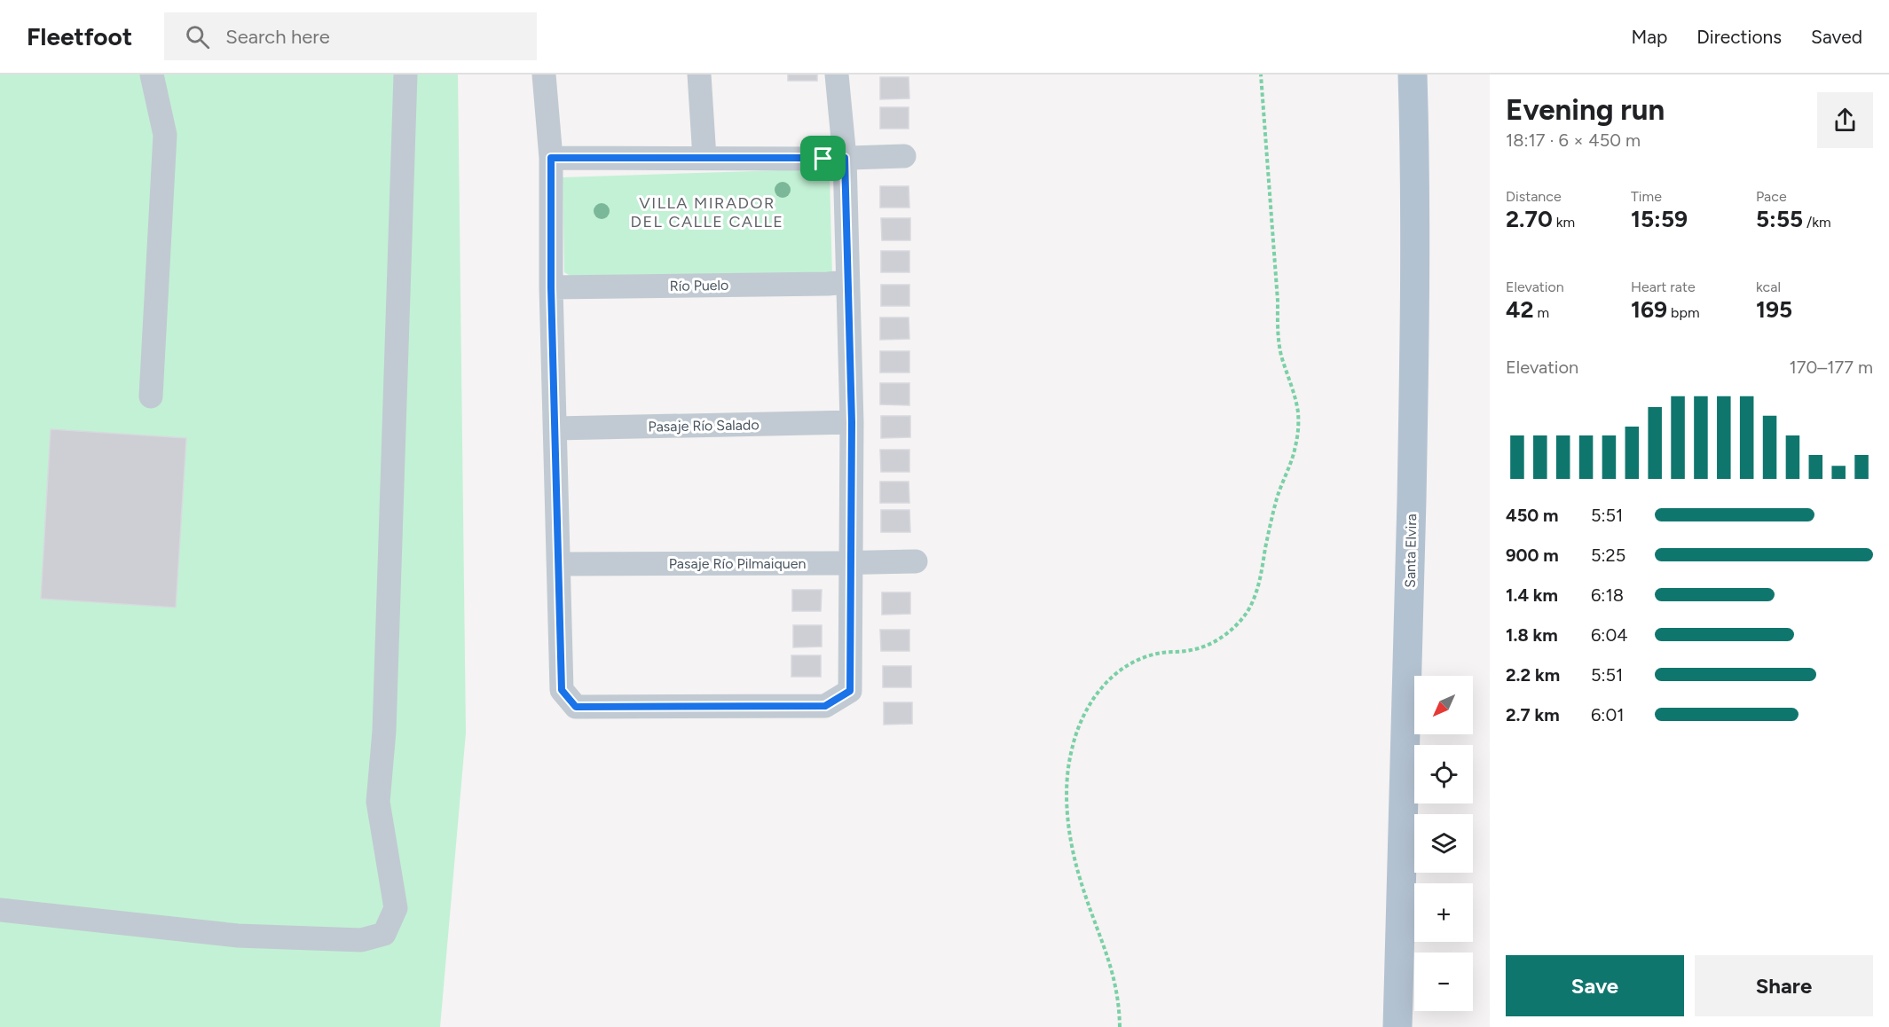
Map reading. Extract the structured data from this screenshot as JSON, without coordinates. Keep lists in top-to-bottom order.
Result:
{
  "streets": {
    "main road": ["Santa Elvira"],
    "street": ["Río Puelo", "Pasaje Río Salado", "Pasaje Río Pilmaiquen"]
  },
  "districts": ["VILLA MIRADOR DEL CALLE CALLE"],
  "north": "bottom left",
  "page": {
    "header": "Fleetfoot",
    "search": "Search here",
    "nav": ["Map", "Directions", "Saved"],
    "heading": ["Evening run", "18:17 · 6 × 450 m"],
    "stats": [
      ["Distance", "2.70 km"],
      ["Time", "15:59"],
      ["Pace", "5:55 /km"],
      ["Elevation", "42 m"],
      ["Heart rate", "169 bpm"],
      ["kcal", "195"]
    ],
    "chart": ["Elevation", "170–177 m"],
    "list": [
      {
        "name": "450 m",
        "note": "5:51"
      },
      {
        "name": "900 m",
        "note": "5:25"
      },
      {
        "name": "1.4 km",
        "note": "6:18"
      },
      {
        "name": "1.8 km",
        "note": "6:04"
      },
      {
        "name": "2.2 km",
        "note": "5:51"
      },
      {
        "name": "2.7 km",
        "note": "6:01"
      }
    ],
    "map_buttons": ["+", "−"],
    "buttons": ["Save", "Share"]
  }
}
